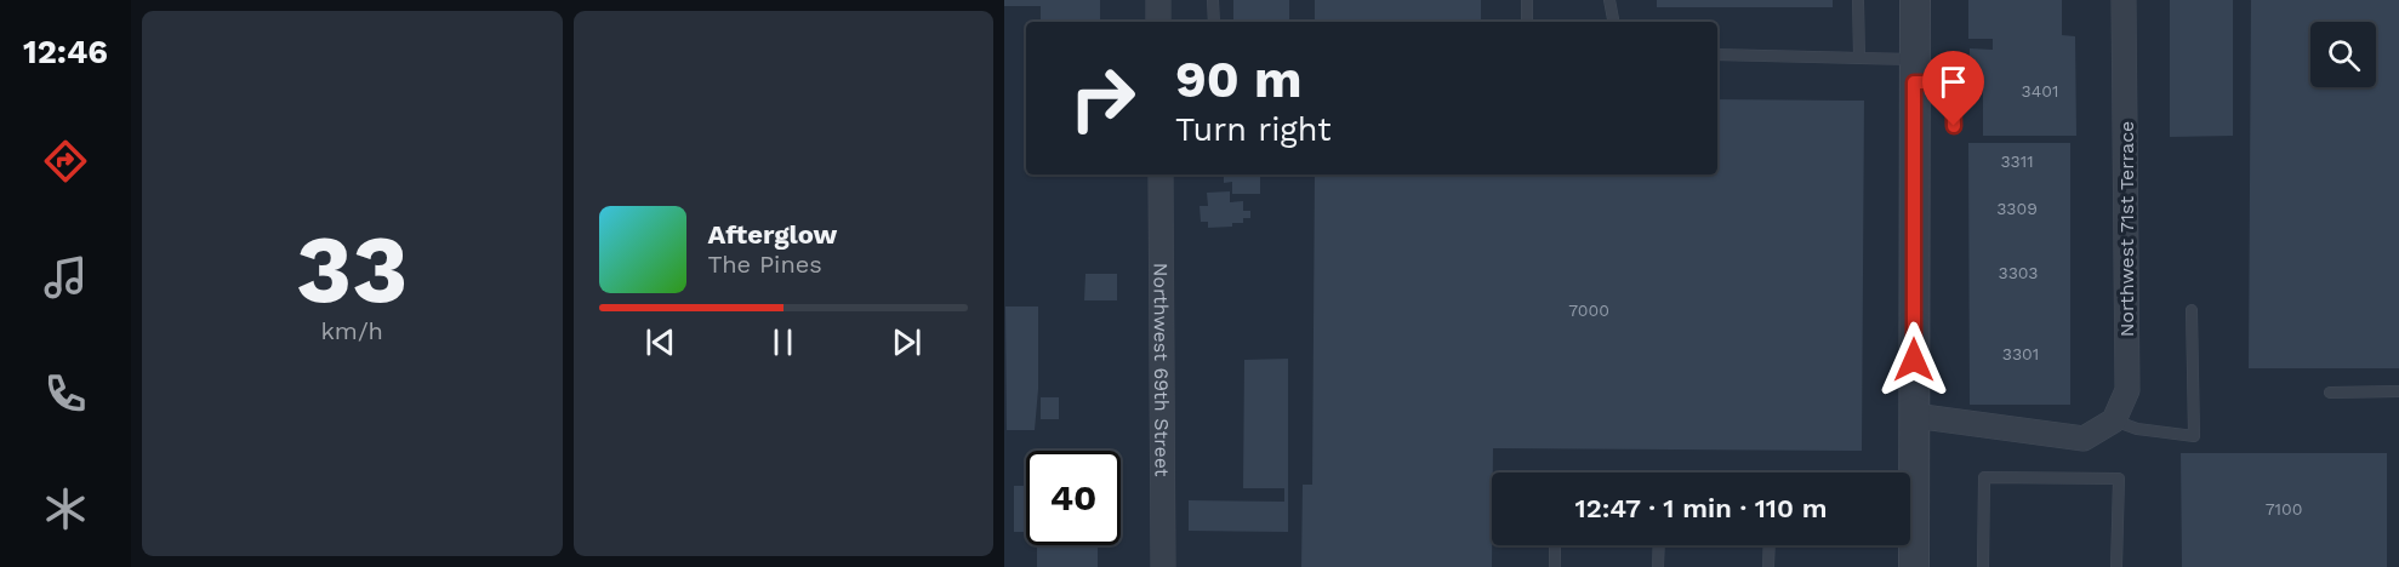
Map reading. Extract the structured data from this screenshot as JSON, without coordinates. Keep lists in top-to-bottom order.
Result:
{
  "streets": {
    "street": ["Northwest 71st Terrace", "Northwest 69th Street"]
  },
  "house_numbers": [
    "3401",
    "3311",
    "3309",
    "3303",
    "7000",
    "3301",
    "7100"
  ],
  "page": {
    "tabs": "12:46",
    "tile": ["33", "km/h"],
    "turn": ["90 m", "Turn right"],
    "song": ["Afterglow", "The Pines"],
    "limit": "40",
    "trip": "12:47 · 1 min · 110 m"
  }
}
